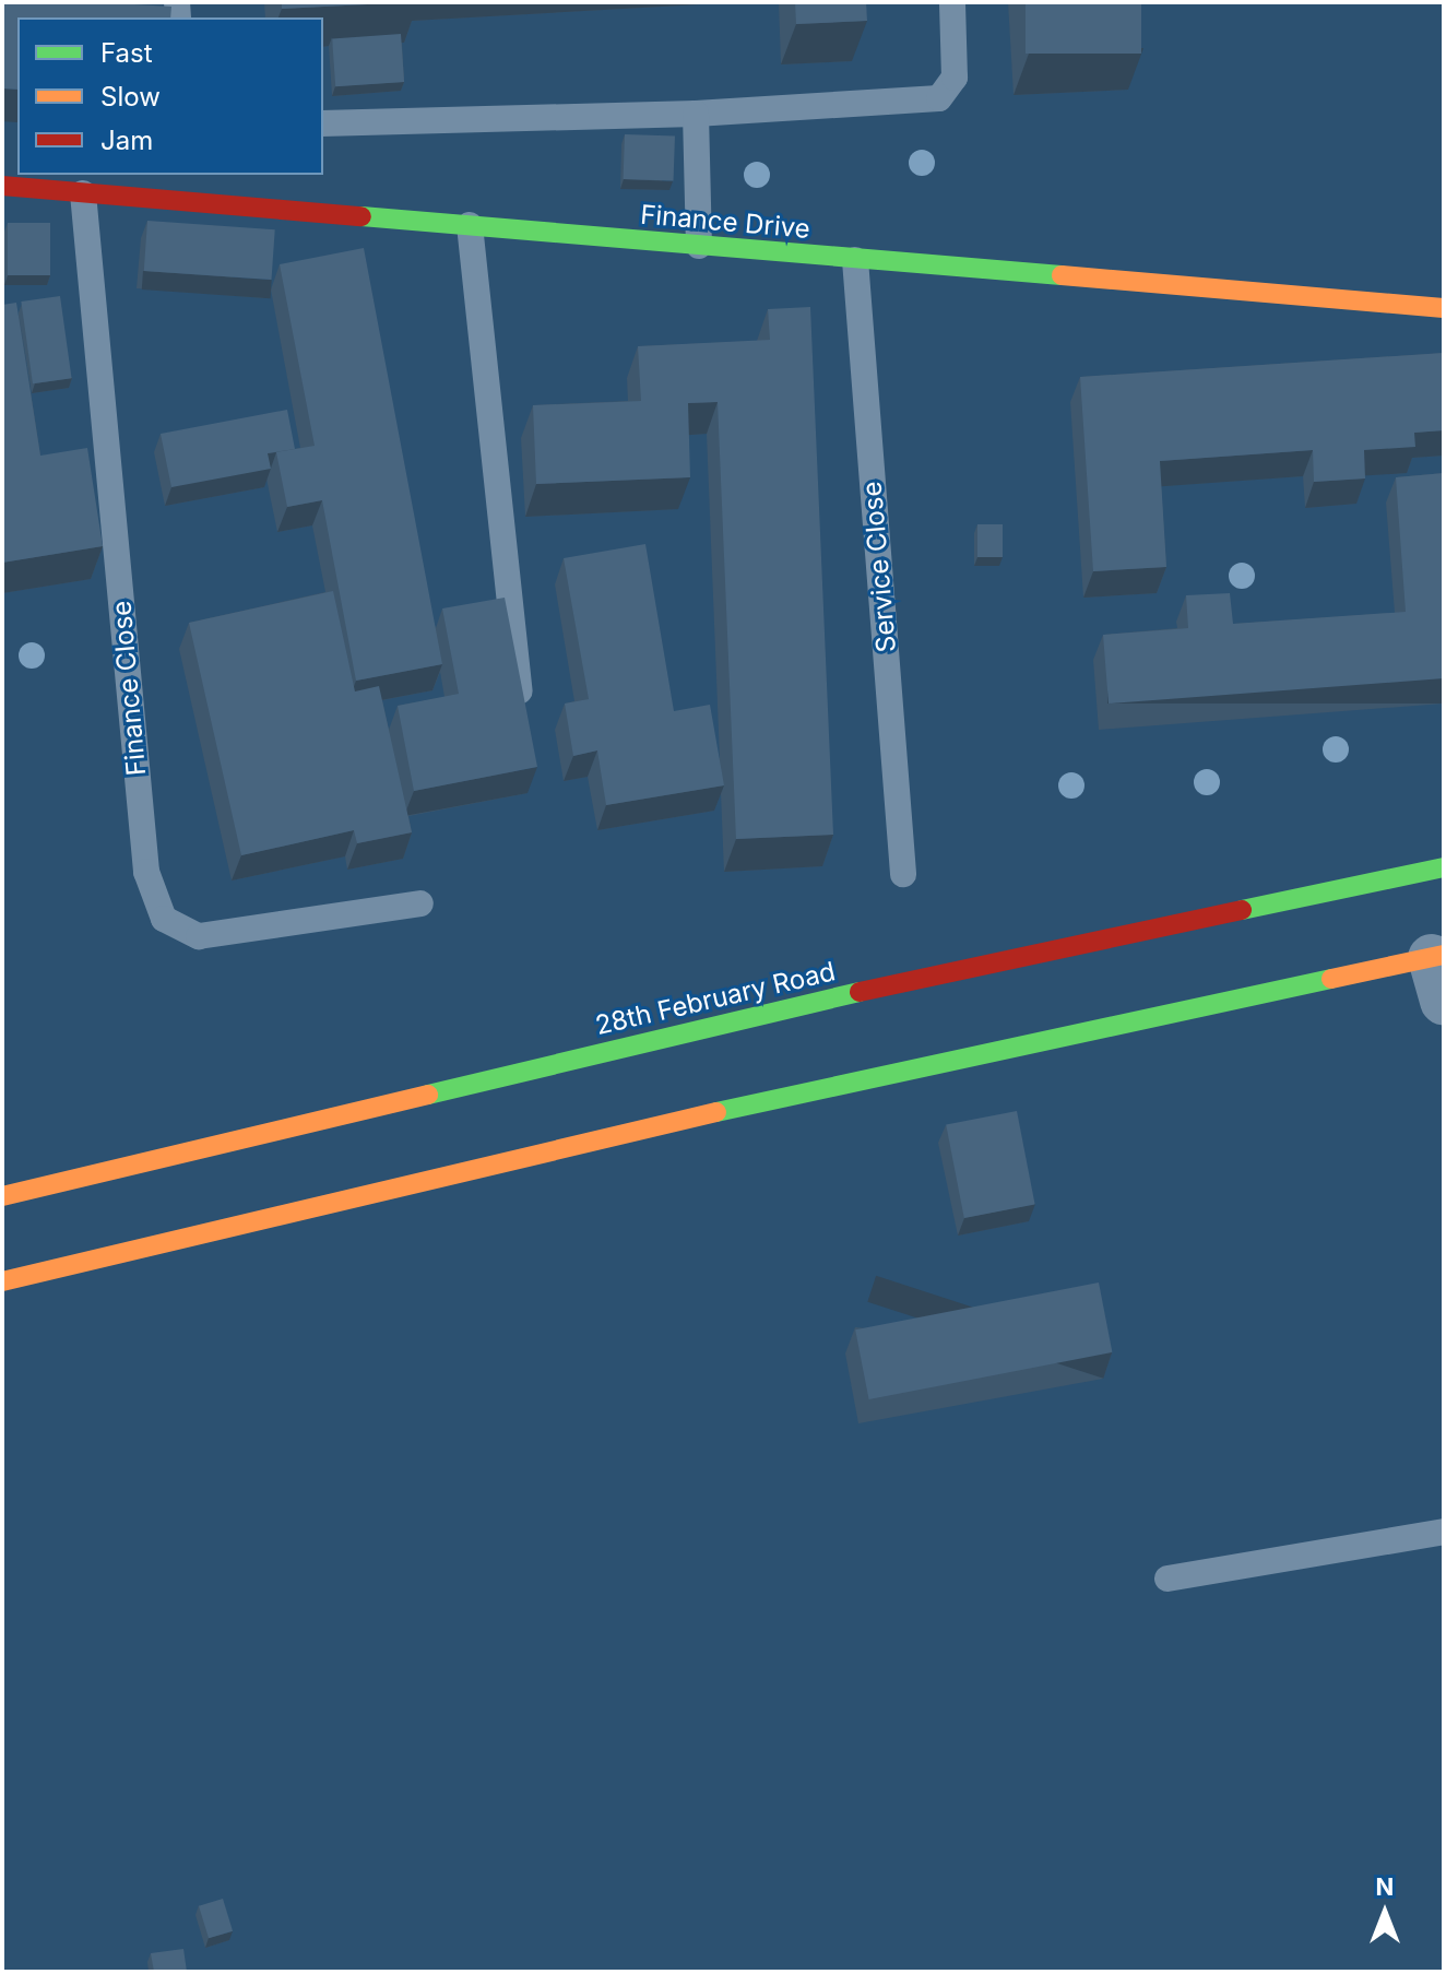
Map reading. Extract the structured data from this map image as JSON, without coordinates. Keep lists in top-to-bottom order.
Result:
{
  "streets": {
    "main road": ["Finance Drive", "28th February Road"],
    "lane": ["Service Close", "Finance Close"]
  },
  "crossings": [
    ["Finance Drive", "Service Close"],
    ["Finance Drive", "Finance Close"]
  ],
  "legend": ["Fast", "Slow", "Jam"],
  "north": "top"
}
